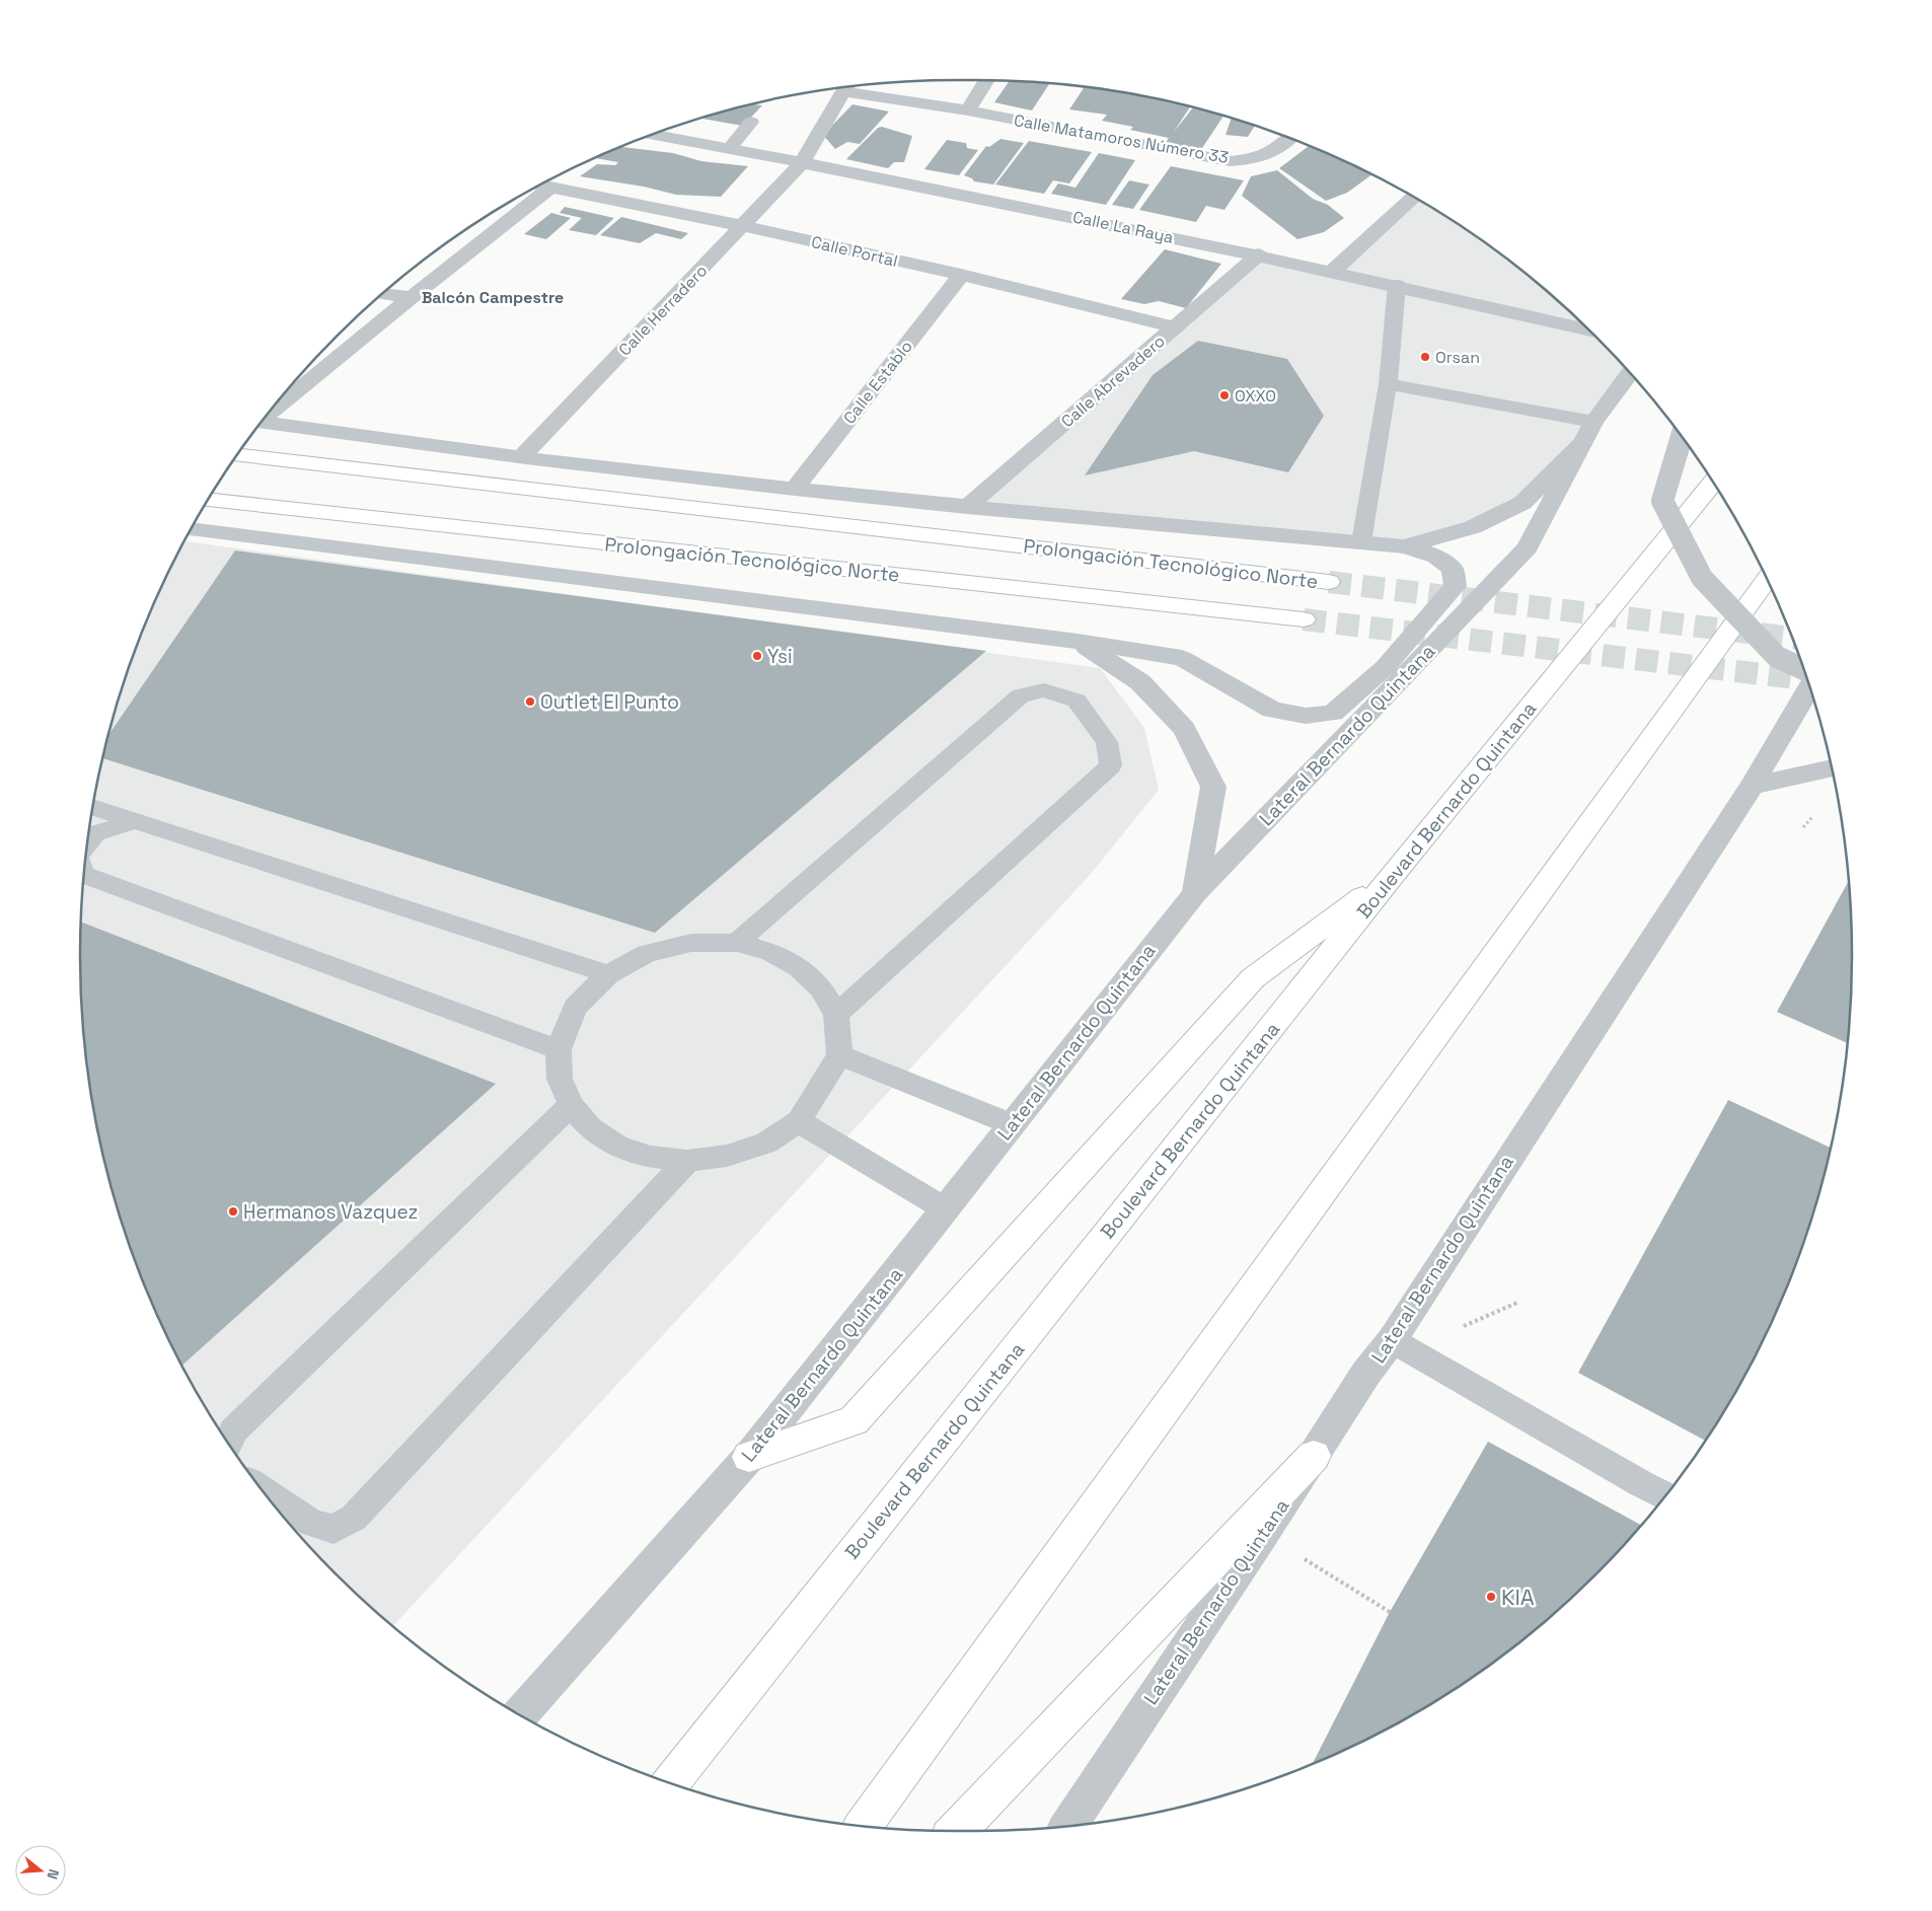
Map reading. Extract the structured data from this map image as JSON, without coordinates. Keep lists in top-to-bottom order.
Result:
{
  "streets": {
    "main road": ["Prolongación Tecnológico Norte", "Boulevard Bernardo Quintana"],
    "street": [
      "Calle Matamoros Número 33",
      "Calle La Raya",
      "Calle Portal",
      "Calle Herradero",
      "Calle Abrevadero",
      "Calle Establo",
      "Lateral Bernardo Quintana"
    ]
  },
  "crossings": [
    ["Calle La Raya", "Calle Herradero"],
    ["Calle La Raya", "Calle Abrevadero"],
    ["Calle Portal", "Calle Herradero"],
    ["Calle Portal", "Calle Abrevadero"],
    ["Calle Portal", "Calle Establo"]
  ],
  "districts": ["Balcón Campestre"],
  "places": [
    "Orsan",
    "OXXO",
    "Ysi",
    "Outlet El Punto",
    "Hermanos Vazquez",
    "KIA"
  ],
  "north": "right"
}
